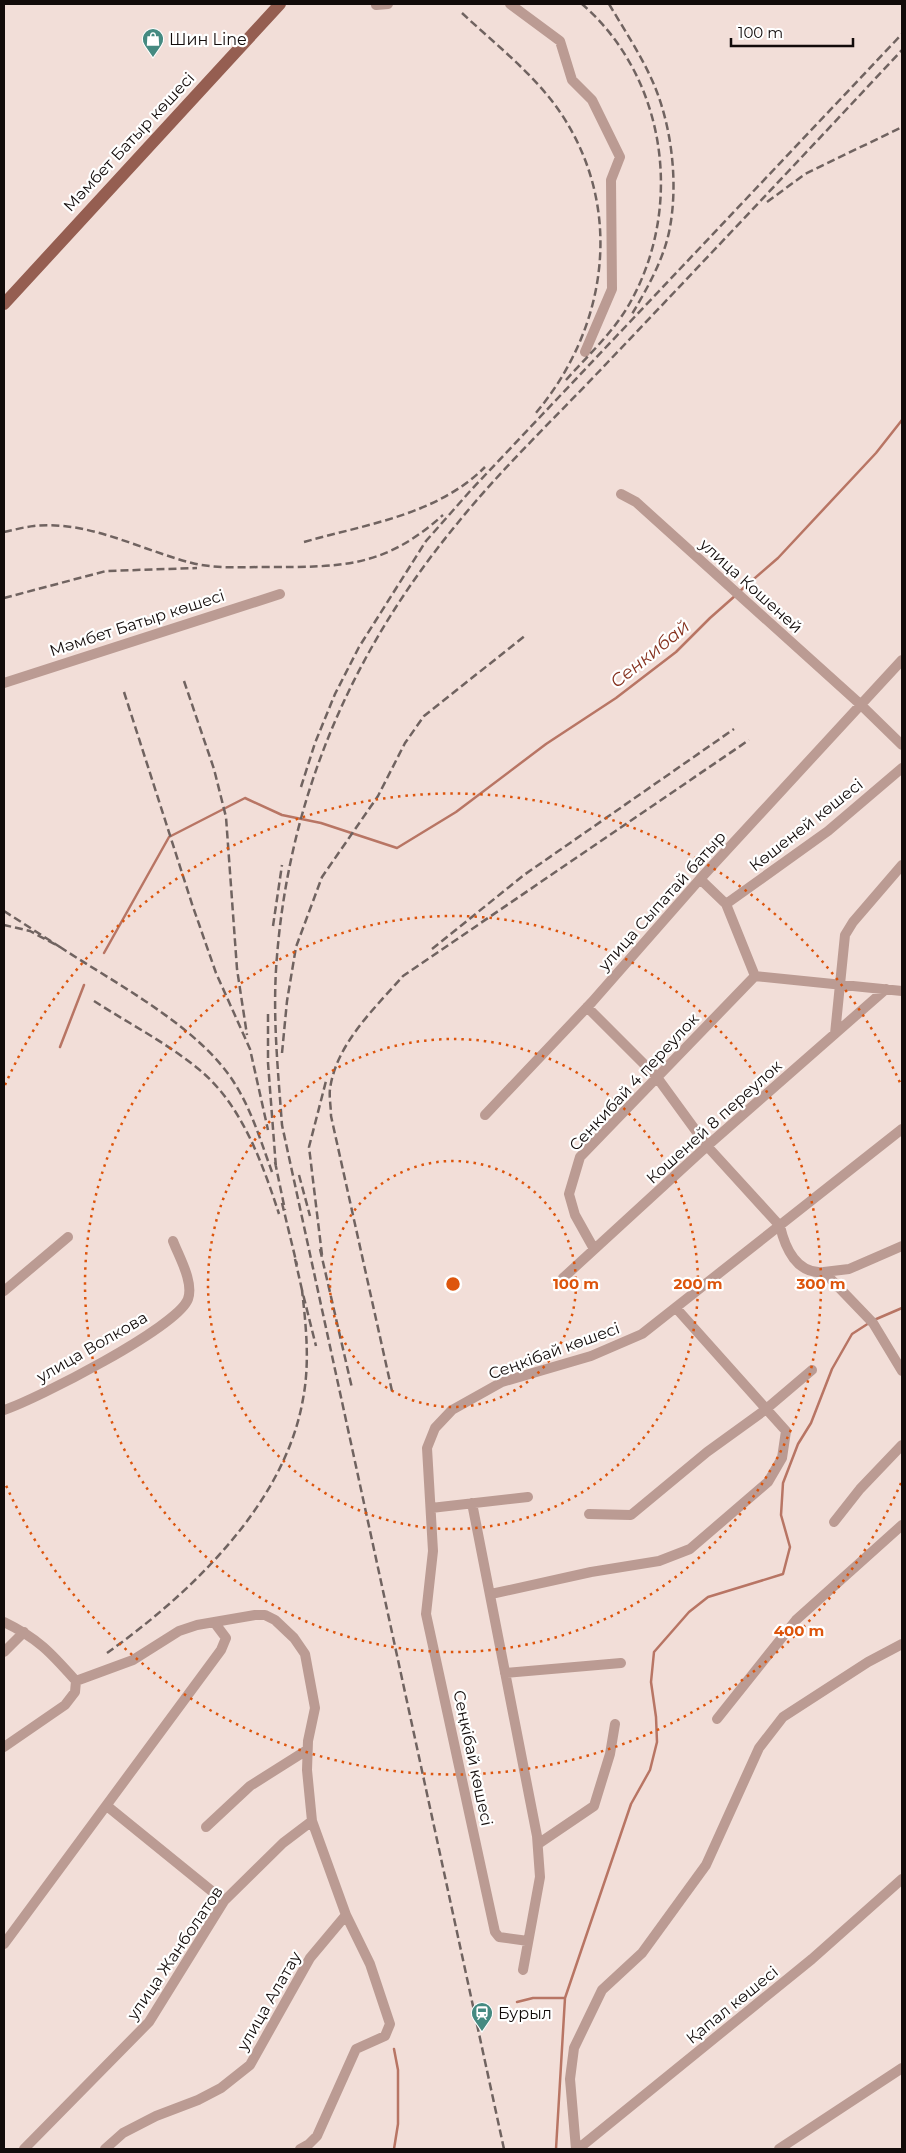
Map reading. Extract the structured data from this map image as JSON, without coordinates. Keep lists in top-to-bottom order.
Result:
{
  "streets": {
    "main road": ["Мәмбет Батыр көшесі"],
    "street": [
      "улица Кошеней",
      "Көшеней көшесі",
      "улица Сыпатай батыр",
      "Сенкибай 4 переулок",
      "Кошеней 8 переулок",
      "улица Волкова",
      "Сеңкібай көшесі",
      "улица Жанболатов",
      "улица Алатау",
      "Қапал көшесі"
    ]
  },
  "crossings": [
    ["улица Кошеней", "улица Сыпатай батыр"],
    ["Сенкибай 4 переулок", "Кошеней 8 переулок"]
  ],
  "water": ["Сенкибай"],
  "places": {
    "shop": ["Шин Line"],
    "station": ["Бурыл"]
  },
  "scale_bar": "100 m",
  "rings": [
    "100 m",
    "200 m",
    "300 m",
    "400 m"
  ]
}
